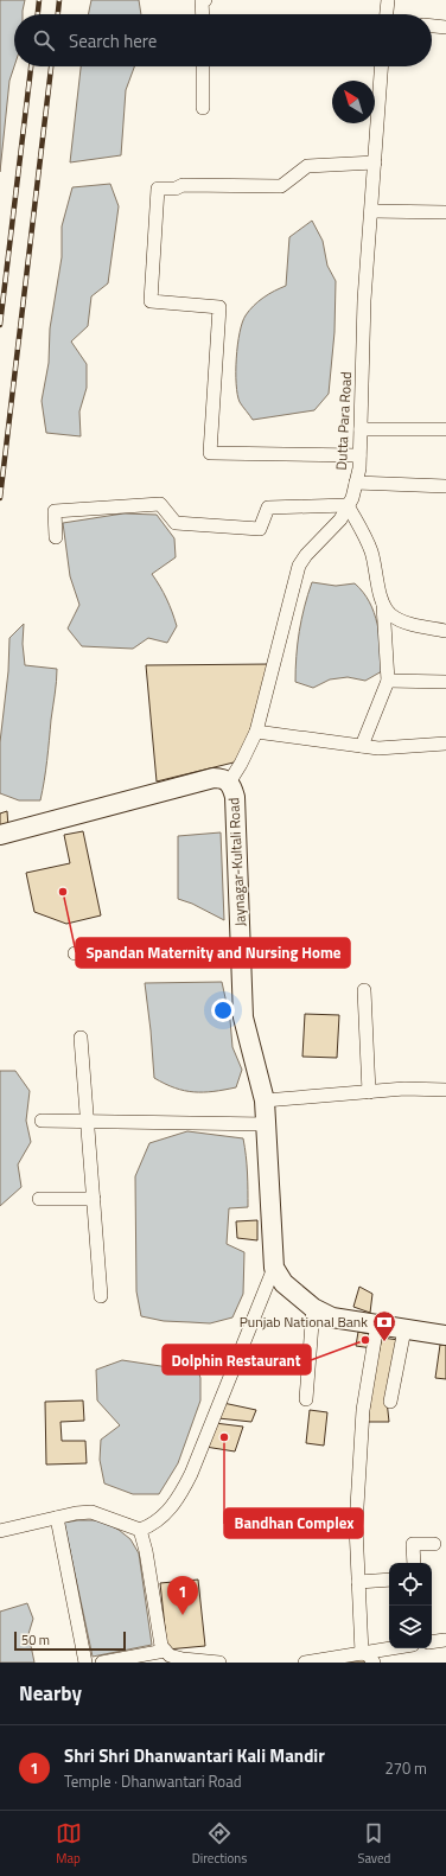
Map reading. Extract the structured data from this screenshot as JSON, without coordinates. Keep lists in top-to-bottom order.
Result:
{
  "streets": {
    "main road": ["Jaynagar-Kultali Road"],
    "street": ["Dutta Para Road"]
  },
  "crossings": [
    ["Dutta Para Road", "Jaynagar-Kultali Road"]
  ],
  "places": {
    "other": ["Spandan Maternity and Nursing Home", "Dolphin Restaurant", "Bandhan Complex"],
    "bank": ["Punjab National Bank"]
  },
  "scale_bar": "50 m",
  "north": "top left",
  "page": {
    "search": "Search here",
    "pins": "1",
    "scale": "50 m",
    "heading": "Nearby",
    "list": [
      {
        "mark": "1",
        "name": "Shri Shri Dhanwantari Kali Mandir",
        "note": "Temple · Dhanwantari Road",
        "value": "270 m"
      }
    ],
    "nav": ["Map", "Directions", "Saved"]
  }
}
